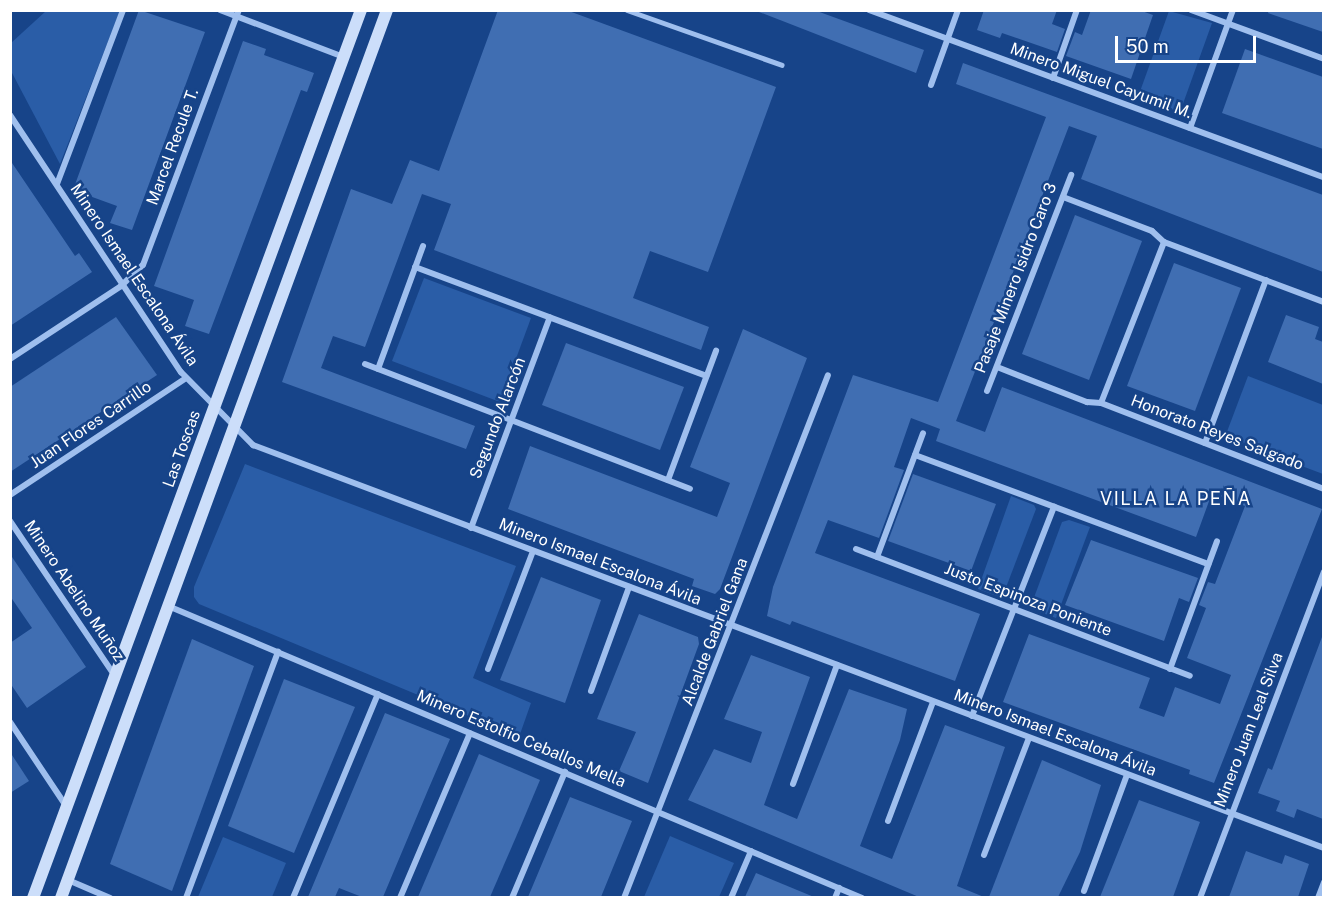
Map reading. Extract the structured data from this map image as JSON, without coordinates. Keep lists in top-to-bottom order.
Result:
{
  "streets": {
    "street": [
      "Minero Miguel Cayumil M.",
      "Marcel Recule T.",
      "Minero Ismael Escalona Ávila",
      "Pasaje Minero Isidro Caro 3",
      "Segundo Alarcón",
      "Juan Flores Carrillo",
      "Honorato Reyes Salgado",
      "Las Toscas",
      "Minero Abelino Muñoz",
      "Justo Espinoza Poniente",
      "Alcalde Gabriel Gana",
      "Minero Juan Leal Silva",
      "Minero Estolfio Ceballos Mella"
    ]
  },
  "crossings": [
    ["Marcel Recule T.", "Minero Ismael Escalona Ávila"],
    ["Minero Ismael Escalona Ávila", "Segundo Alarcón"],
    ["Minero Ismael Escalona Ávila", "Juan Flores Carrillo"],
    ["Minero Ismael Escalona Ávila", "Las Toscas"],
    ["Minero Ismael Escalona Ávila", "Alcalde Gabriel Gana"],
    ["Minero Ismael Escalona Ávila", "Minero Juan Leal Silva"],
    ["Pasaje Minero Isidro Caro 3", "Honorato Reyes Salgado"],
    ["Las Toscas", "Minero Abelino Muñoz"],
    ["Alcalde Gabriel Gana", "Minero Estolfio Ceballos Mella"]
  ],
  "districts": ["VILLA LA PEÑA"],
  "scale_bar": "50 m"
}
